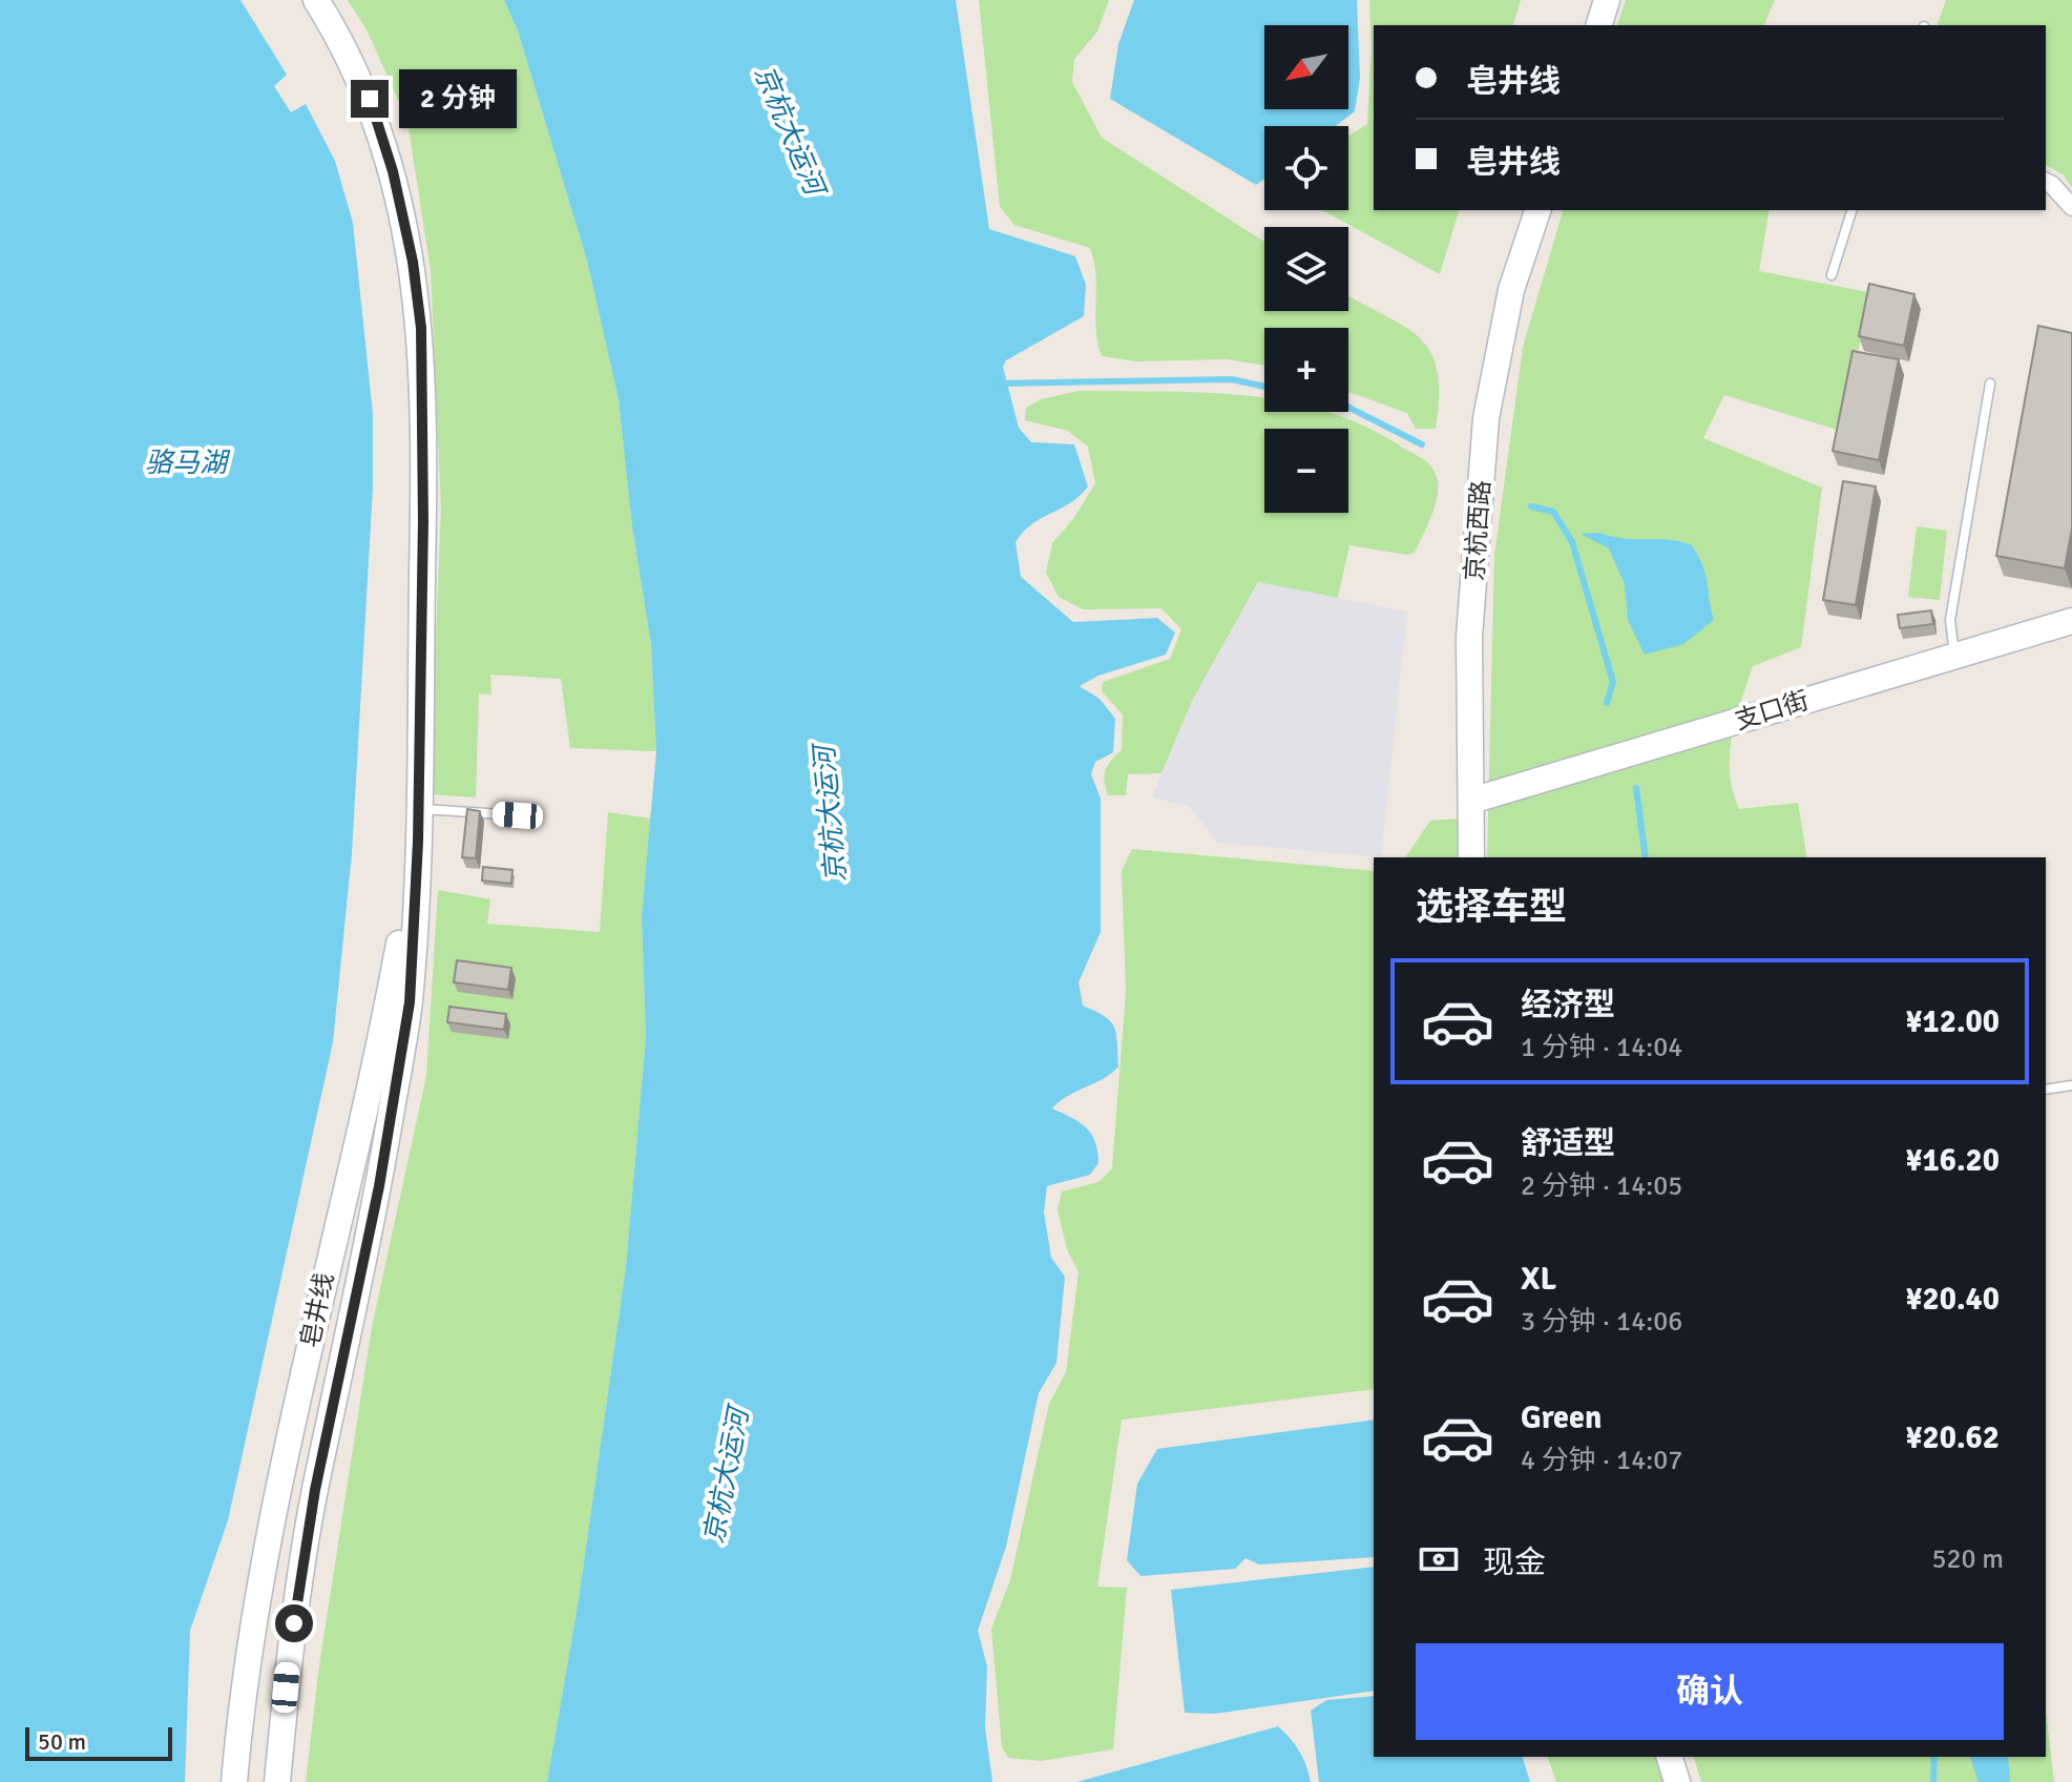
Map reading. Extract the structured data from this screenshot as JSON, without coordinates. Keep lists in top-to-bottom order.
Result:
{
  "streets": {
    "street": ["京杭西路", "支口街", "皂井线"]
  },
  "crossings": [
    ["京杭西路", "支口街"]
  ],
  "water": ["京杭大运河", "骆马湖"],
  "scale_bar": "50 m",
  "north": "bottom left",
  "page": {
    "map_buttons": ["+", "−"],
    "banner": ["皂井线", "皂井线"],
    "bubble": "2 分钟",
    "heading": "选择车型",
    "list": [
      {
        "name": "经济型",
        "note": "1 分钟 · 14:04",
        "value": "¥12.00"
      },
      {
        "name": "舒适型",
        "note": "2 分钟 · 14:05",
        "value": "¥16.20"
      },
      {
        "name": "XL",
        "note": "3 分钟 · 14:06",
        "value": "¥20.40"
      },
      {
        "name": "Green",
        "note": "4 分钟 · 14:07",
        "value": "¥20.62"
      }
    ],
    "pay": ["现金", "520 m"],
    "buttons": "确认",
    "scale": "50 m"
  }
}
